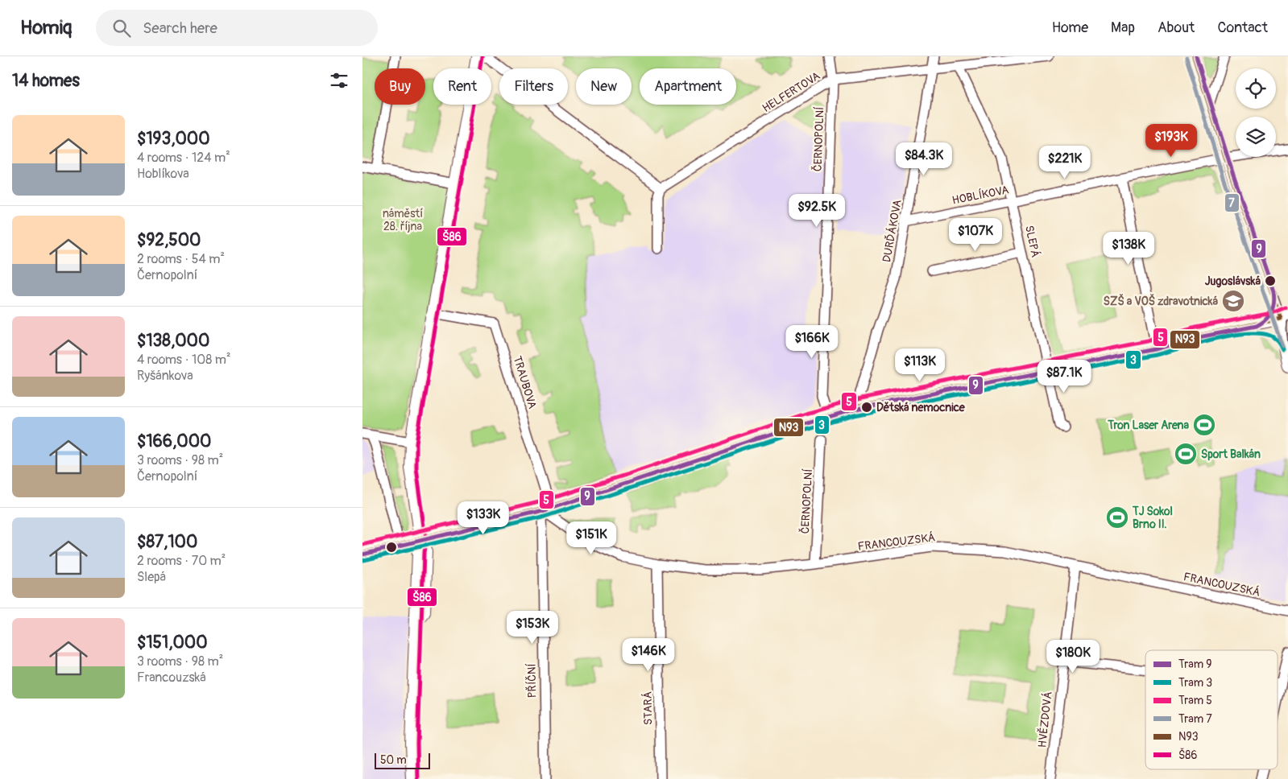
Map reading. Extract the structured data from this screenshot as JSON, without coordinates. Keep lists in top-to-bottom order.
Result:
{
  "streets": {
    "street": [
      "HELFERTOVA",
      "ČERNOPOLNÍ",
      "HOBLÍKOVA",
      "DURĎÁKOVA",
      "SLEPÁ",
      "TRAUBOVA",
      "FRANCOUZSKÁ",
      "PŘÍČNÍ",
      "STARÁ",
      "HVĚZDOVÁ"
    ]
  },
  "crossings": [
    ["HELFERTOVA", "ČERNOPOLNÍ"],
    ["HELFERTOVA", "DURĎÁKOVA"],
    ["HELFERTOVA", "SLEPÁ"],
    ["ČERNOPOLNÍ", "FRANCOUZSKÁ"],
    ["HOBLÍKOVA", "DURĎÁKOVA"],
    ["HOBLÍKOVA", "SLEPÁ"],
    ["TRAUBOVA", "FRANCOUZSKÁ"],
    ["TRAUBOVA", "PŘÍČNÍ"],
    ["FRANCOUZSKÁ", "PŘÍČNÍ"],
    ["FRANCOUZSKÁ", "STARÁ"],
    ["FRANCOUZSKÁ", "HVĚZDOVÁ"]
  ],
  "parks": ["náměstí 28. října"],
  "places": {
    "other": ["Jugoslávská", "Dětská nemocnice"],
    "school or university": ["SZŠ a VOŠ zdravotnická"],
    "sports": ["Tron Laser Arena", "Sport Balkán", "TJ Sokol Brno II."]
  },
  "lines": [
    "tram line 9",
    "transit line N93",
    "transit line Š86",
    "tram line 7",
    "tram line 5",
    "tram line 3"
  ],
  "legend": [
    "Tram 9",
    "Tram 3",
    "Tram 5",
    "Tram 7",
    "N93",
    "Š86"
  ],
  "scale_bar": "50 m",
  "page": {
    "header": "Homiq",
    "search": "Search here",
    "nav": [
      "Home",
      "Map",
      "About",
      "Contact"
    ],
    "heading": "14 homes",
    "chip": [
      "Buy",
      "Rent",
      "Filters",
      "New",
      "Apartment"
    ],
    "list": [
      {
        "name": "$193,000",
        "note": "4 rooms · 124 m² · Hoblíkova"
      },
      {
        "name": "$92,500",
        "note": "2 rooms · 54 m² · Černopolní"
      },
      {
        "name": "$138,000",
        "note": "4 rooms · 108 m² · Ryšánkova"
      },
      {
        "name": "$166,000",
        "note": "3 rooms · 98 m² · Černopolní"
      },
      {
        "name": "$87,100",
        "note": "2 rooms · 70 m² · Slepá"
      },
      {
        "name": "$151,000",
        "note": "3 rooms · 98 m² · Francouzská"
      }
    ],
    "price": [
      "$193K",
      "$84.3K",
      "$221K",
      "$92.5K",
      "$107K",
      "$138K",
      "$166K",
      "$113K",
      "$87.1K",
      "$133K",
      "$151K",
      "$153K",
      "$146K",
      "$180K"
    ],
    "scale": "50 m"
  }
}
